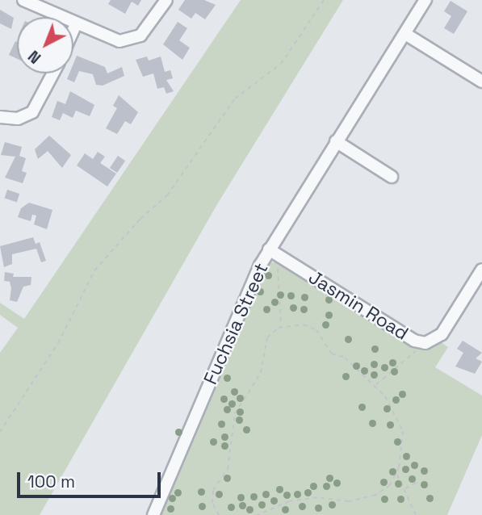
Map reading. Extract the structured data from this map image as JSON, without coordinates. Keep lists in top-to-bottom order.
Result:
{
  "streets": {
    "street": ["Jasmin Road", "Fuchsia Street"]
  },
  "crossings": [
    ["Jasmin Road", "Fuchsia Street"]
  ],
  "scale_bar": "100 m",
  "north": "bottom left"
}
